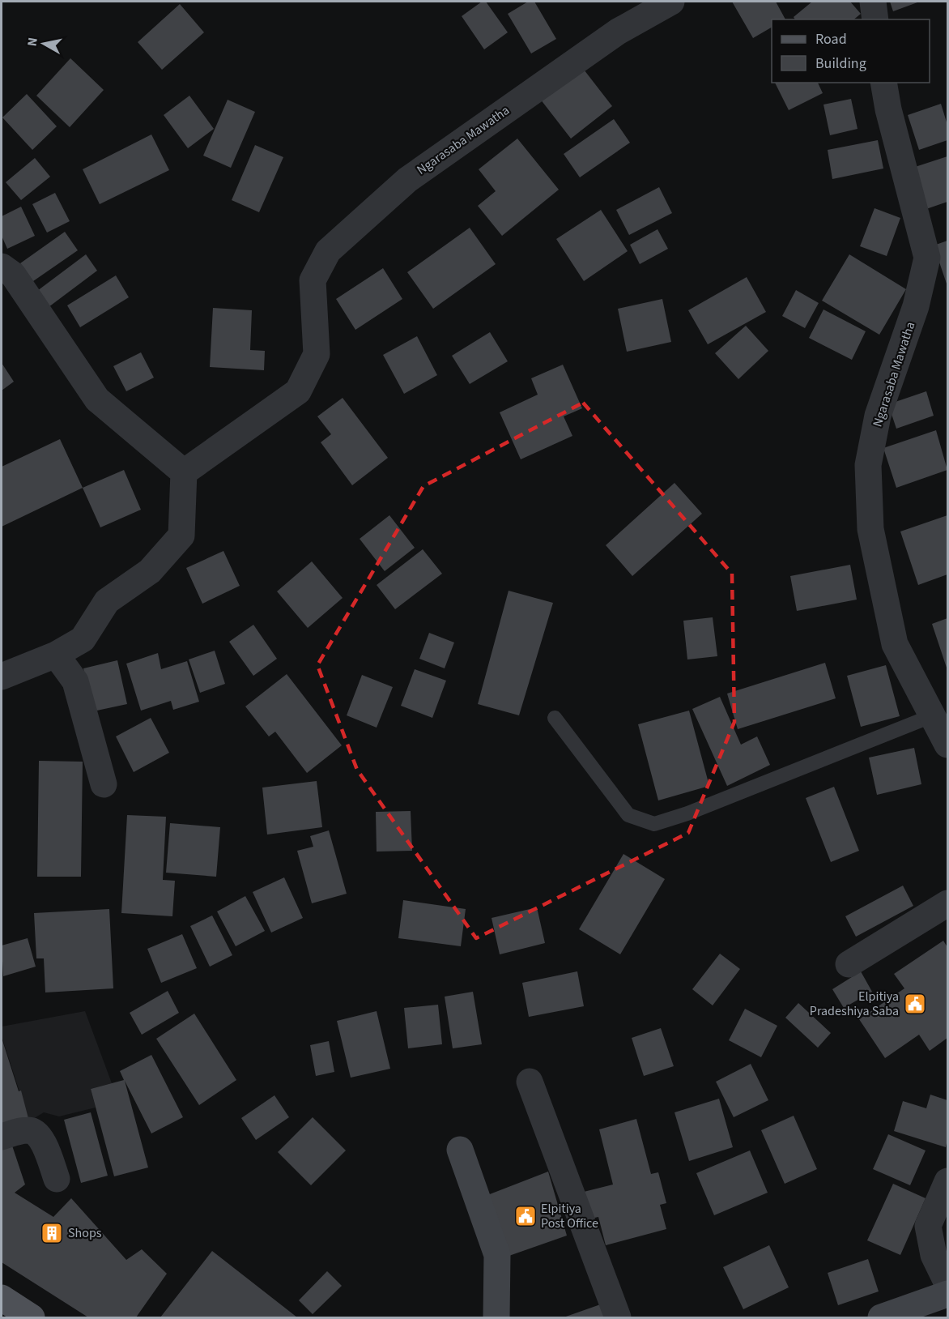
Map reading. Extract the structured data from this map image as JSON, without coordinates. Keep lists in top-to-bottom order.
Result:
{
  "streets": {
    "street": ["Ngarasaba Mawatha"]
  },
  "places": {
    "public building": ["Elpitiya Pradeshiya Saba", "Elpitiya Post Office"],
    "building": ["Shops"]
  },
  "legend": ["Road", "Building"],
  "north": "left"
}
